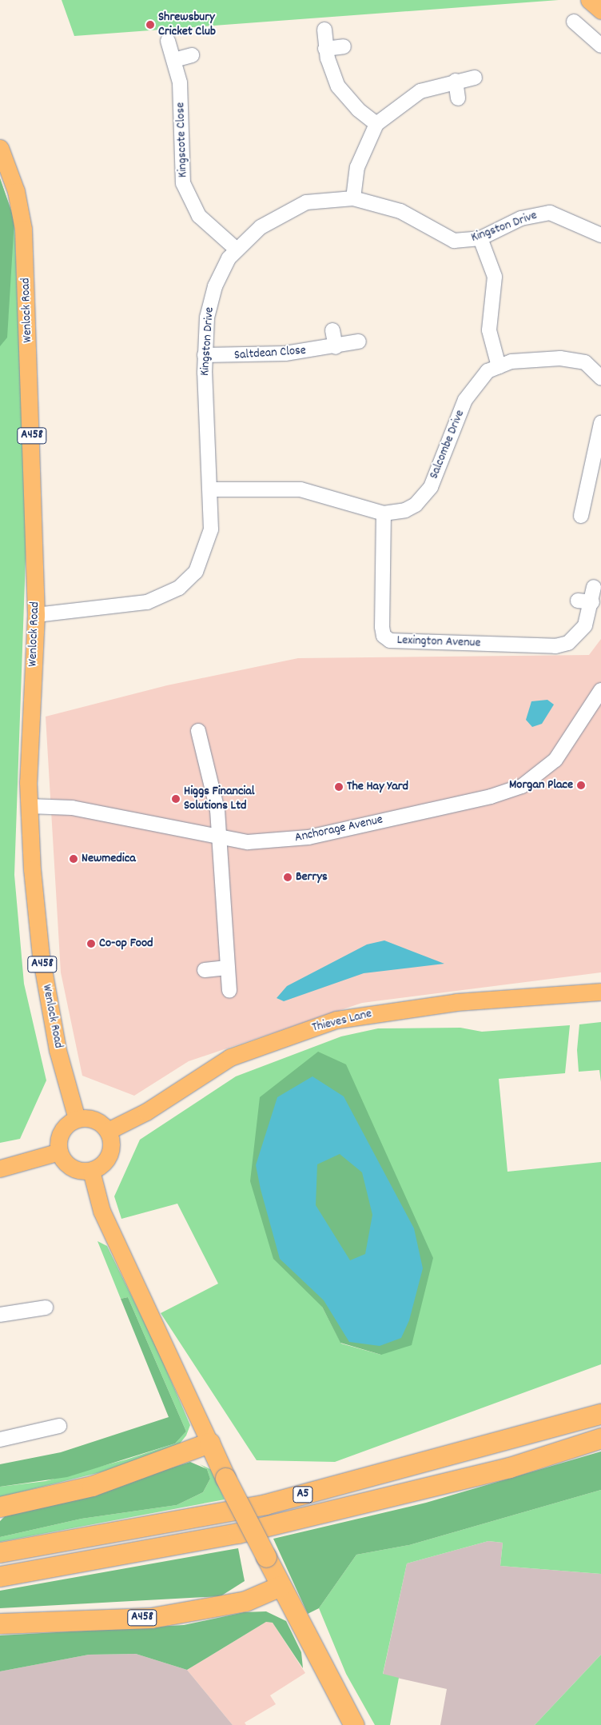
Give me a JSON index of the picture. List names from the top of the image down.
{
  "streets": {
    "highway": ["A458", "A5"],
    "main road": ["Wenlock Road", "Thieves Lane"],
    "street": [
      "Kingscote Close",
      "Kingston Drive",
      "Saltdean Close",
      "Salcombe Drive",
      "Lexington Avenue",
      "Anchorage Avenue"
    ]
  },
  "crossings": [
    ["Kingscote Close", "Kingston Drive"],
    ["Kingston Drive", "Wenlock Road"],
    ["Kingston Drive", "Saltdean Close"],
    ["Wenlock Road", "Anchorage Avenue"],
    ["Wenlock Road", "Thieves Lane"],
    ["Salcombe Drive", "Lexington Avenue"]
  ],
  "places": [
    "Shrewsbury Cricket Club",
    "Morgan Place",
    "The Hay Yard",
    "Higgs Financial Solutions Ltd",
    "Newmedica",
    "Berrys",
    "Co-op Food"
  ]
}
